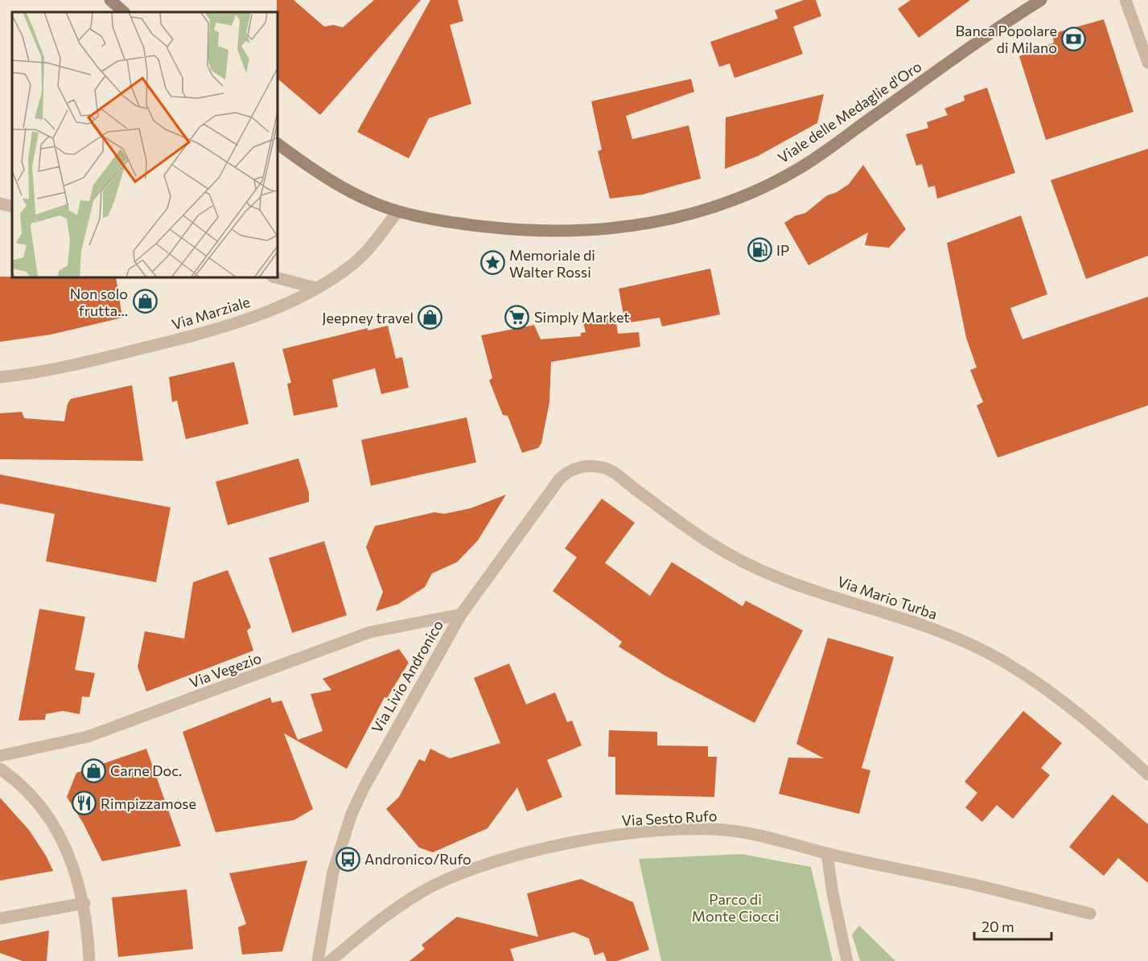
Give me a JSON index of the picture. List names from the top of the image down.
{
  "streets": {
    "main road": ["Viale delle Medaglie d'Oro"],
    "street": [
      "Via Marziale",
      "Via Mario Turba",
      "Via Vegezio",
      "Via Livio Andronico",
      "Via Sesto Rufo"
    ]
  },
  "crossings": [
    ["Viale delle Medaglie d'Oro", "Via Marziale"],
    ["Via Mario Turba", "Via Livio Andronico"],
    ["Via Vegezio", "Via Livio Andronico"]
  ],
  "parks": ["Parco di Monte Ciocci"],
  "places": {
    "bank": ["Banca Popolare di Milano"],
    "fuel station": ["IP"],
    "place": ["Memoriale di Walter Rossi"],
    "shop": ["Non solo frutta...", "Jeepney travel", "Carne Doc."],
    "supermarket": ["Simply Market"],
    "restaurant": ["Rimpizzamose"],
    "bus stop": ["Andronico/Rufo"]
  },
  "scale_bar": "20 m"
}
